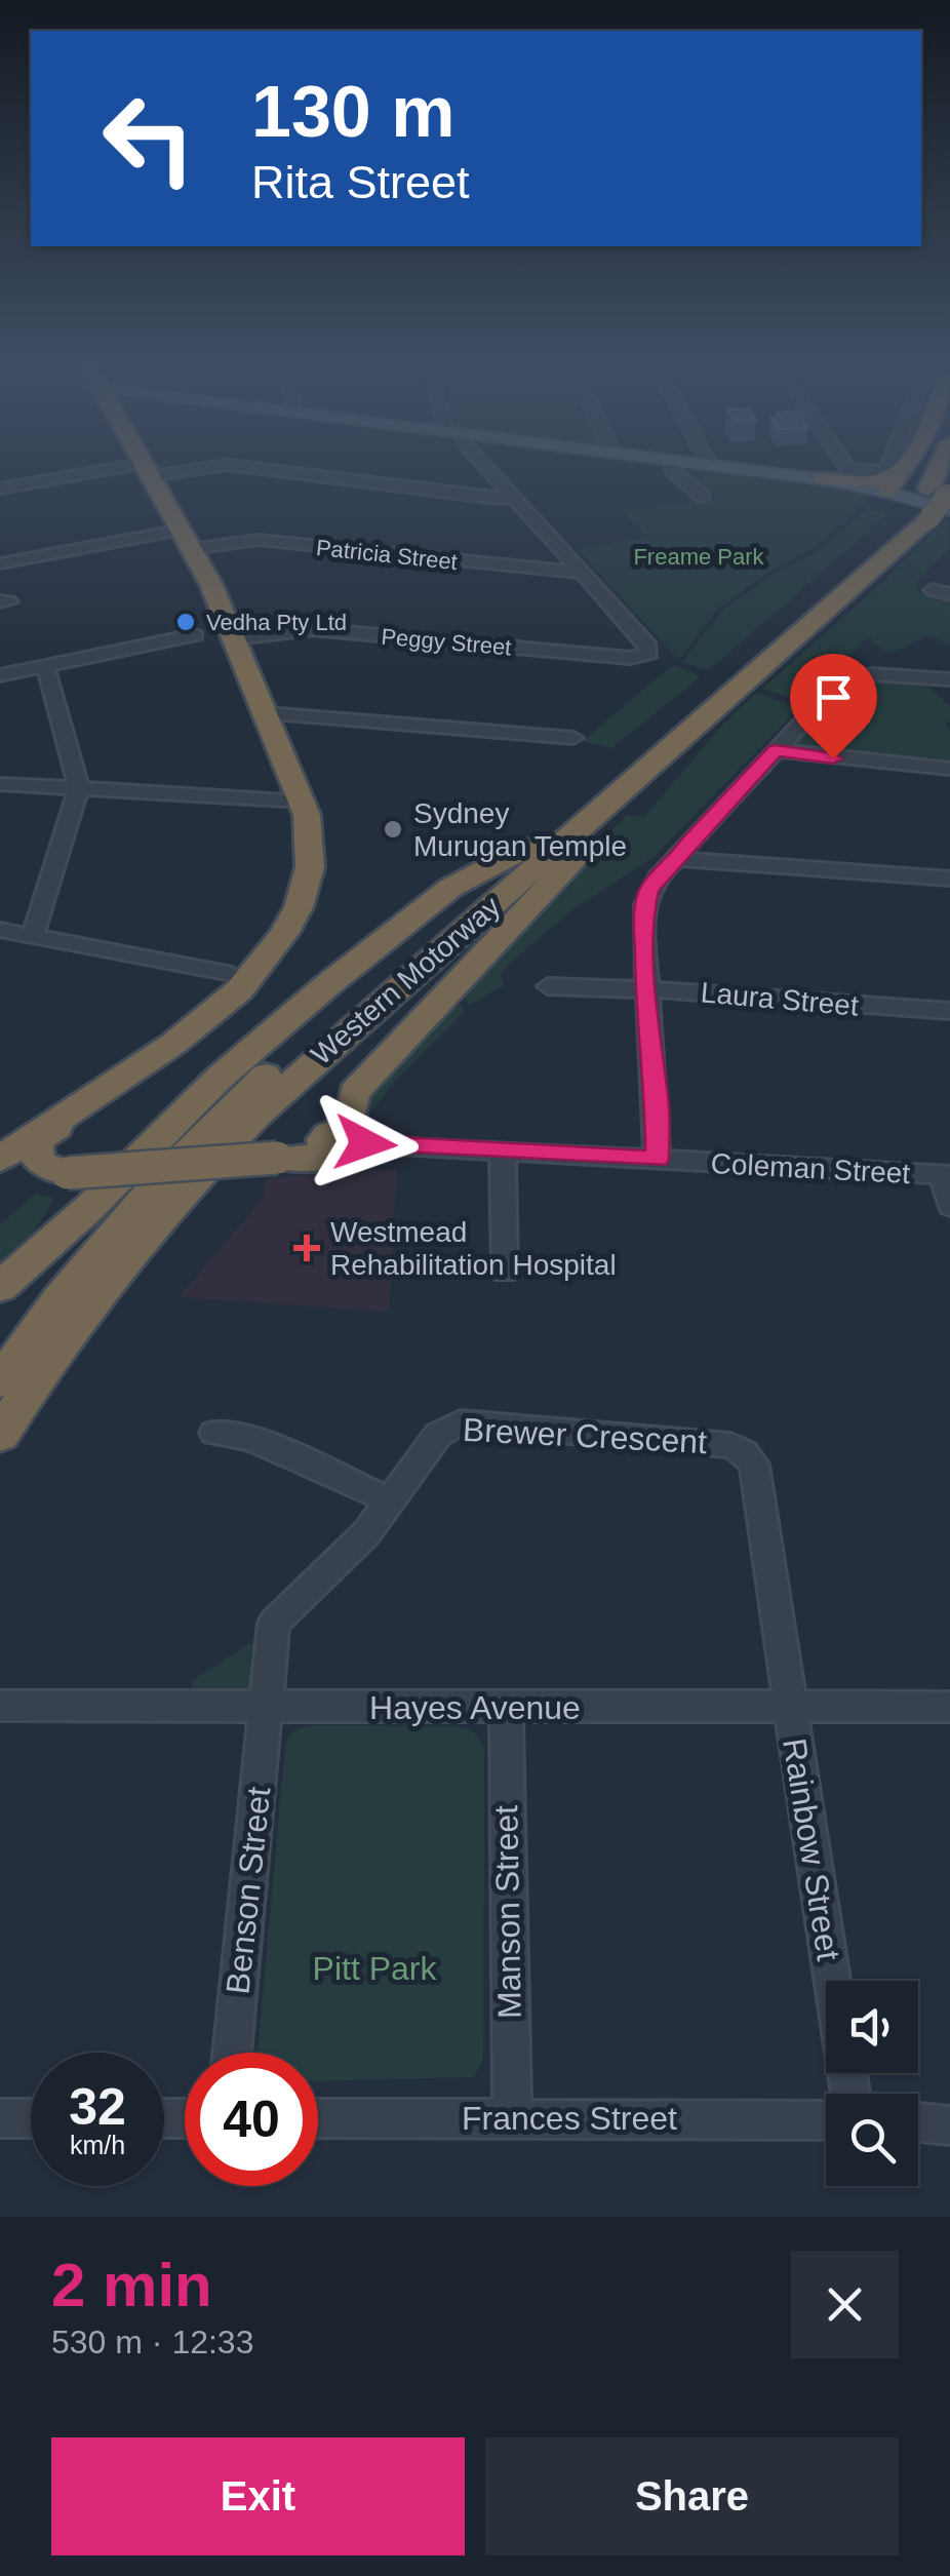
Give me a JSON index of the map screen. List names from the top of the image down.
{
  "streets": {
    "highway": ["Western Motorway", "Coleman Street"],
    "street": [
      "Patricia Street",
      "Peggy Street",
      "Laura Street",
      "Brewer Crescent",
      "Hayes Avenue",
      "Rainbow Street",
      "Benson Street",
      "Manson Street",
      "Frances Street"
    ]
  },
  "crossings": [
    ["Patricia Street", "Peggy Street"],
    ["Brewer Crescent", "Hayes Avenue"],
    ["Brewer Crescent", "Rainbow Street"],
    ["Brewer Crescent", "Benson Street"],
    ["Hayes Avenue", "Rainbow Street"],
    ["Hayes Avenue", "Benson Street"],
    ["Hayes Avenue", "Manson Street"],
    ["Manson Street", "Frances Street"]
  ],
  "parks": ["Freame Park", "Pitt Park"],
  "places": {
    "other": ["Vedha Pty Ltd", "Sydney Murugan Temple"],
    "health": ["Westmead Rehabilitation Hospital"]
  },
  "page": {
    "turn": ["130 m", "Rita Street"],
    "speed": "32 km/h",
    "limit": "40",
    "heading": ["2 min", "530 m · 12:33"],
    "buttons": ["Exit", "Share"]
  }
}
